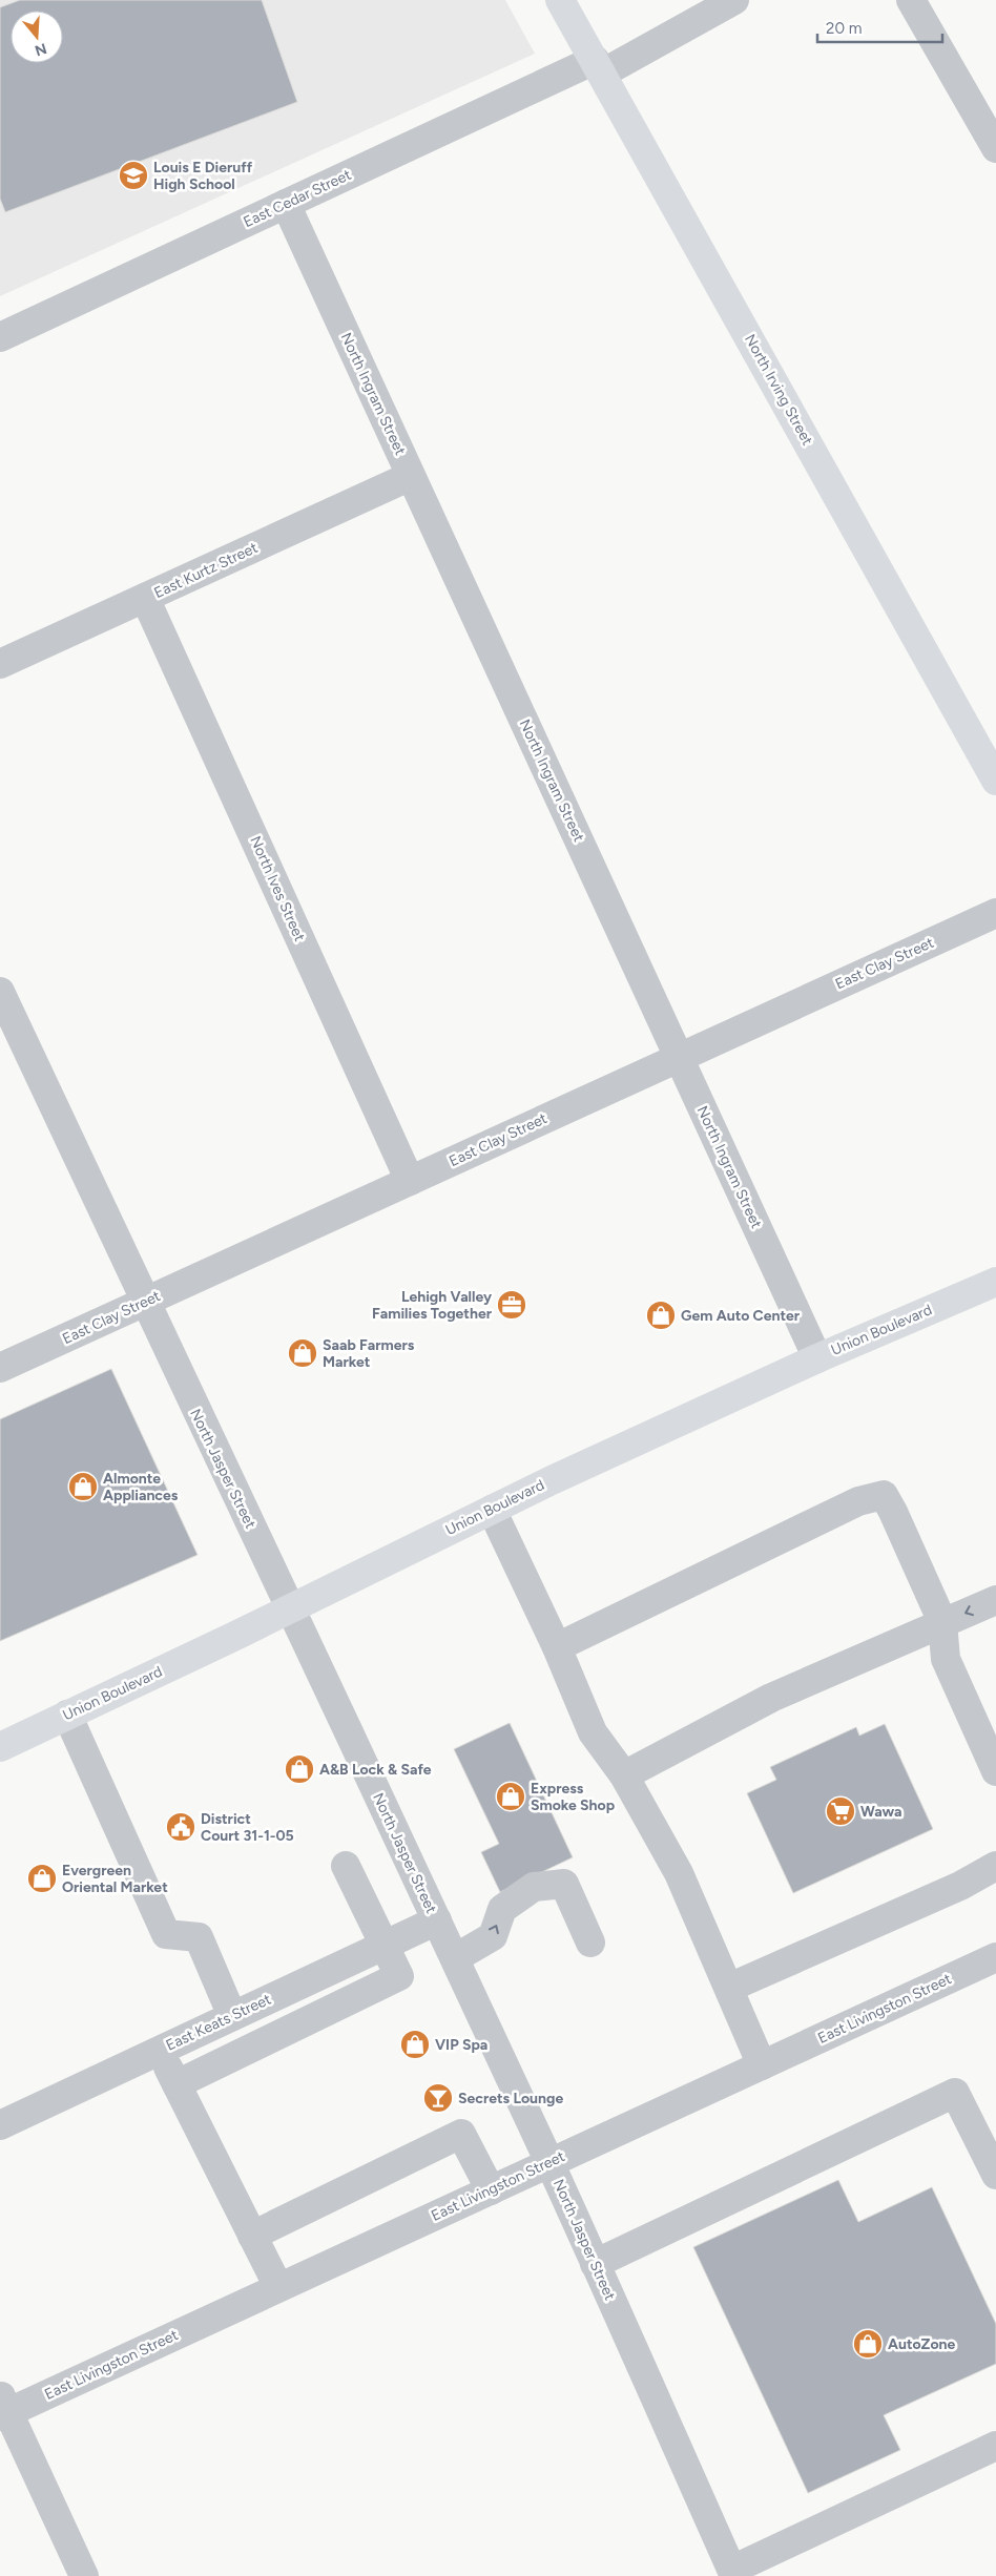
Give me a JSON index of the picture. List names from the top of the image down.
{
  "streets": {
    "main road": ["North Irving Street", "Union Boulevard"],
    "street": [
      "East Cedar Street",
      "North Ingram Street",
      "East Kurtz Street",
      "North Ives Street",
      "East Clay Street",
      "North Jasper Street",
      "East Livingston Street",
      "East Keats Street"
    ]
  },
  "crossings": [
    ["East Cedar Street", "North Irving Street"],
    ["East Cedar Street", "North Ingram Street"],
    ["North Ingram Street", "East Kurtz Street"],
    ["North Ingram Street", "East Clay Street"],
    ["North Ingram Street", "Union Boulevard"],
    ["East Kurtz Street", "North Ives Street"],
    ["North Ives Street", "East Clay Street"],
    ["East Clay Street", "North Jasper Street"],
    ["Union Boulevard", "North Jasper Street"],
    ["North Jasper Street", "East Livingston Street"],
    ["North Jasper Street", "East Keats Street"]
  ],
  "places": {
    "school or university": ["Louis E Dieruff High School"],
    "office": ["Lehigh Valley Families Together"],
    "shop": [
      "Gem Auto Center",
      "Saab Farmers Market",
      "Almonte Appliances",
      "A&B Lock & Safe",
      "Express Smoke Shop",
      "Evergreen Oriental Market",
      "VIP Spa",
      "AutoZone"
    ],
    "supermarket": ["Wawa"],
    "public building": ["District Court 31-1-05"],
    "bar": ["Secrets Lounge"]
  },
  "scale_bar": "20 m",
  "north": "bottom"
}
